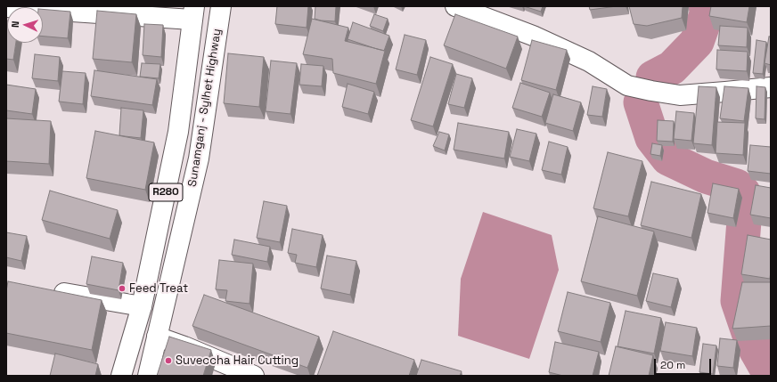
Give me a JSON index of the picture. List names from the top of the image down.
{
  "streets": {
    "main road": ["Sunamganj - Sylhet Highway", "R280"]
  },
  "places": ["Feed Treat", "Suveccha Hair Cutting"],
  "scale_bar": "20 m",
  "north": "left"
}
